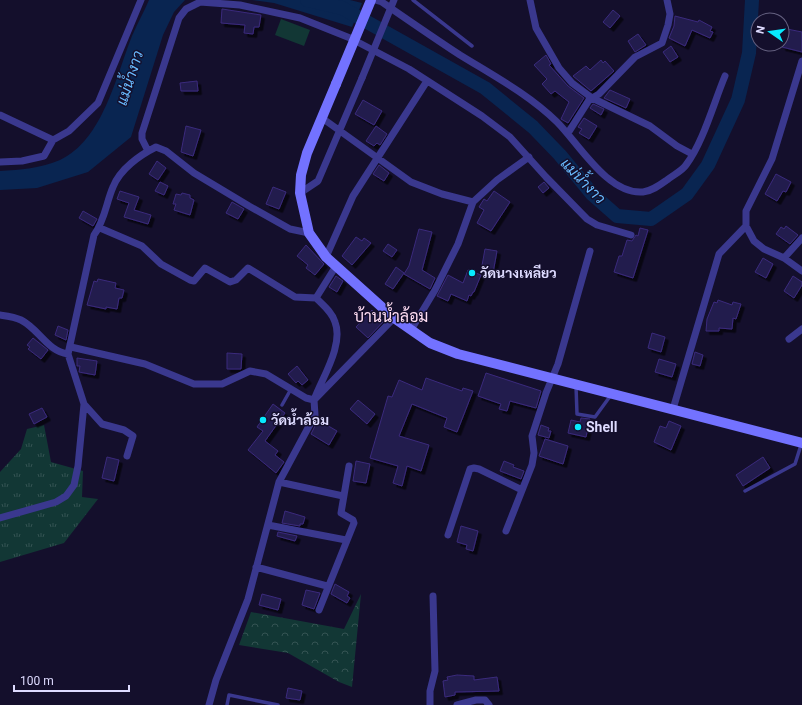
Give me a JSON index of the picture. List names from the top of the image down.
{
  "districts": ["บ้านน้ำล้อม"],
  "water": ["แม่น้ำงาว"],
  "places": ["วัดนางเหลียว", "วัดน้ำล้อม", "Shell"],
  "scale_bar": "100 m",
  "north": "left"
}
